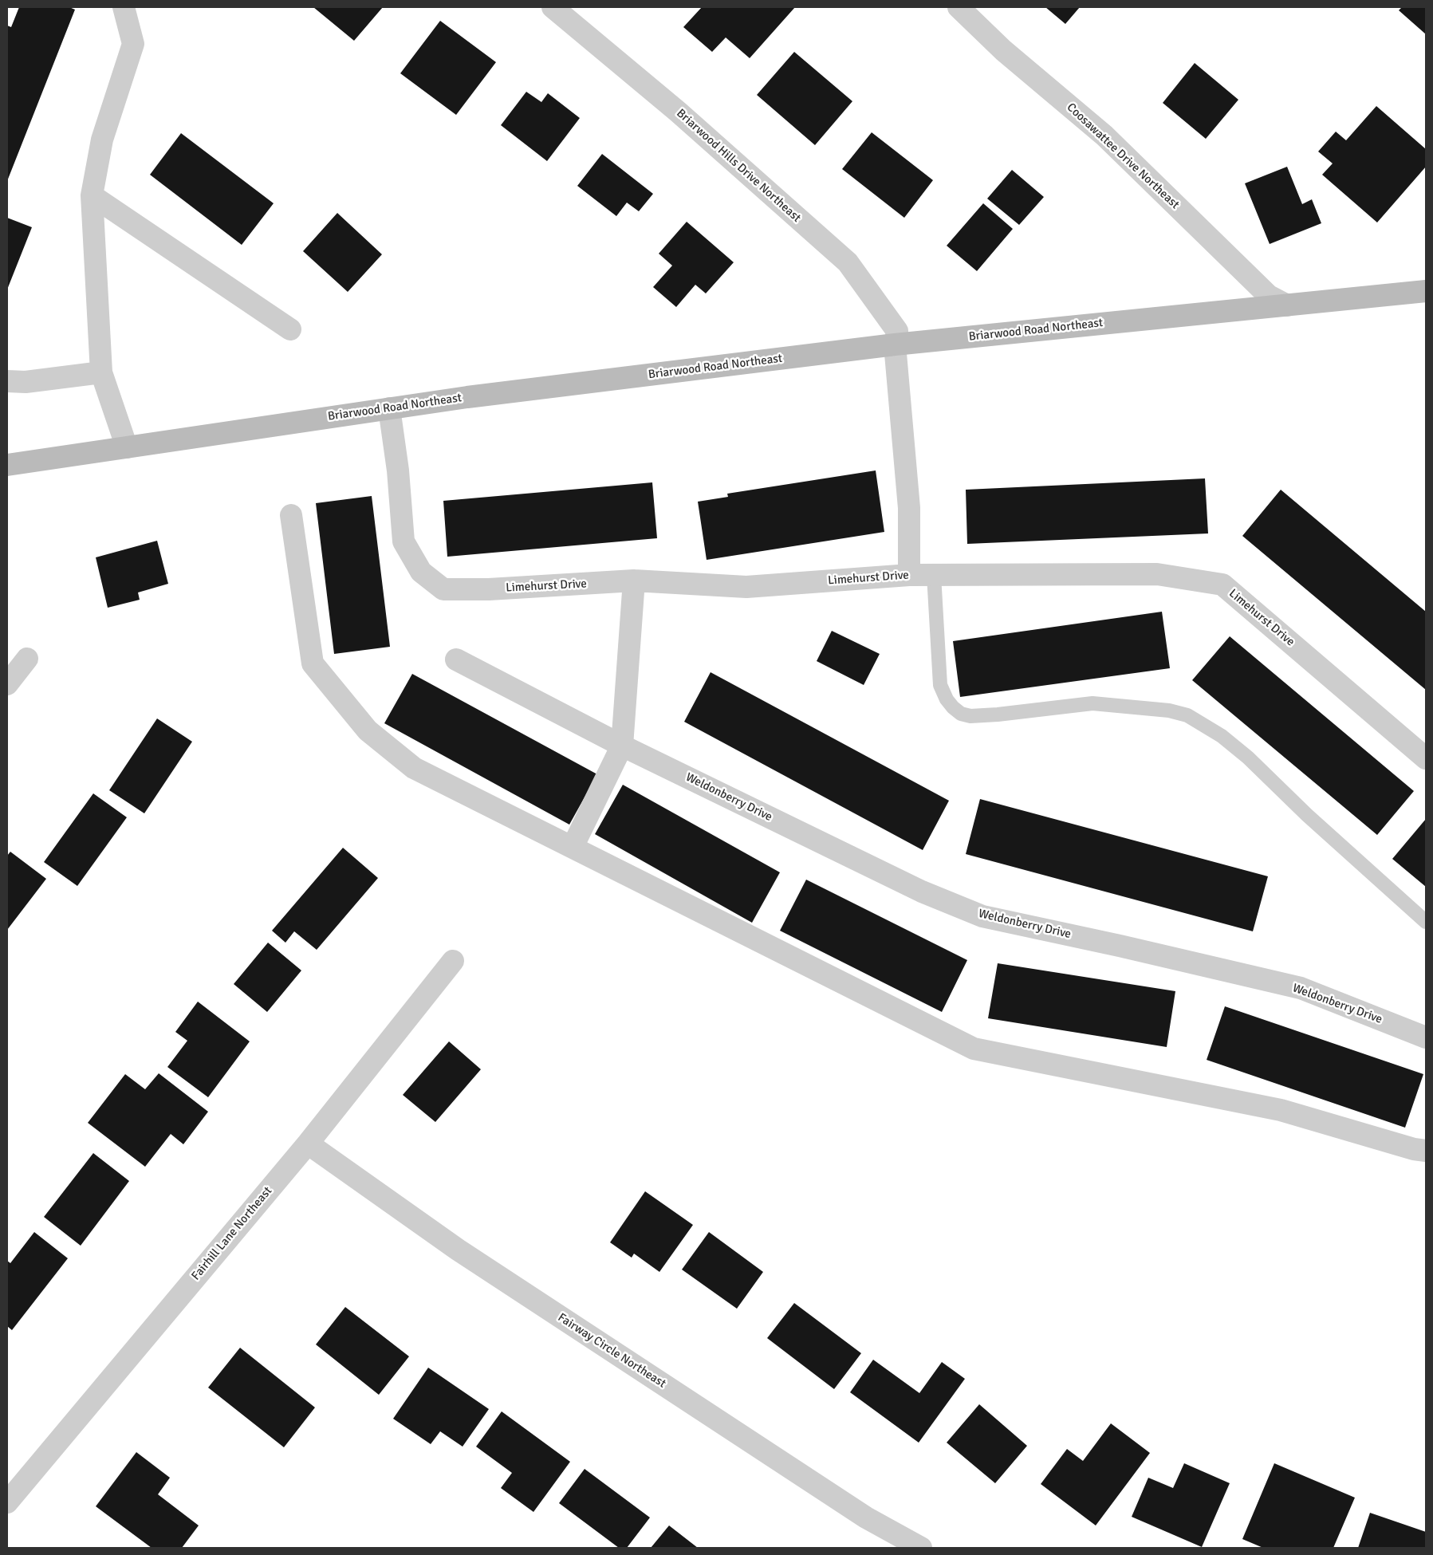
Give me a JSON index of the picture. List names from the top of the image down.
{
  "streets": {
    "street": [
      "Coosawattee Drive Northeast",
      "Briarwood Hills Drive Northeast",
      "Briarwood Road Northeast",
      "Limehurst Drive",
      "Weldonberry Drive",
      "Fairhill Lane Northeast",
      "Fairway Circle Northeast"
    ]
  },
  "crossings": [
    ["Coosawattee Drive Northeast", "Briarwood Road Northeast"],
    ["Briarwood Hills Drive Northeast", "Briarwood Road Northeast"],
    ["Briarwood Hills Drive Northeast", "Limehurst Drive"],
    ["Briarwood Road Northeast", "Limehurst Drive"],
    ["Fairhill Lane Northeast", "Fairway Circle Northeast"]
  ]
}
